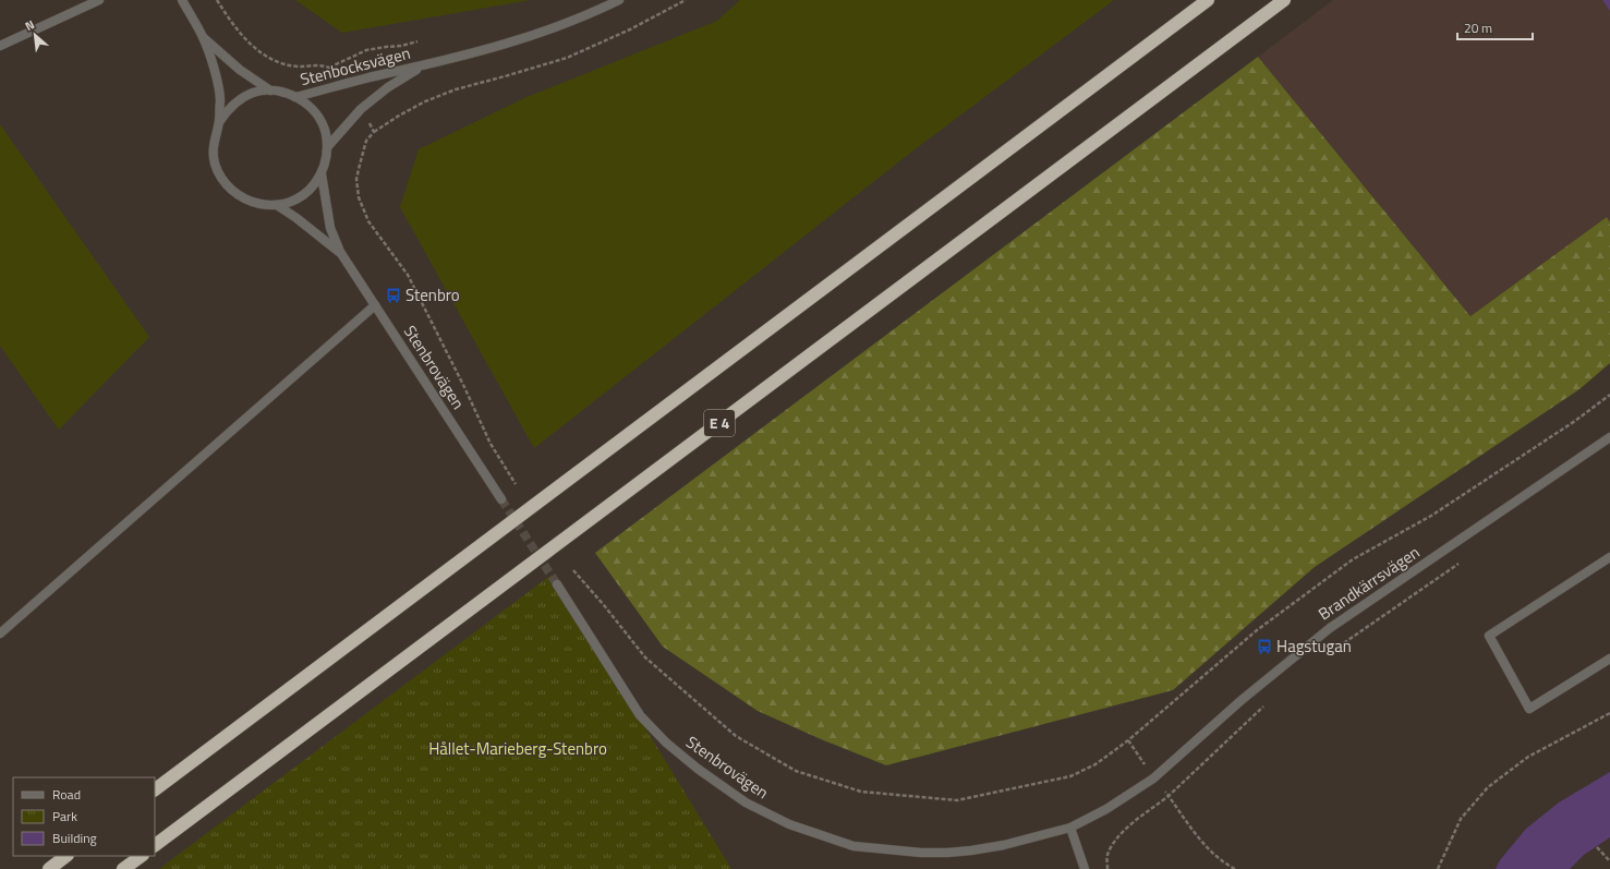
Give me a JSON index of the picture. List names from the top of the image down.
{
  "streets": {
    "highway": ["E 4"],
    "street": ["Stenbocksvägen", "Stenbrovägen", "Brandkärrsvägen"]
  },
  "crossings": [
    ["Stenbocksvägen", "Stenbrovägen"],
    ["Stenbrovägen", "Brandkärrsvägen"]
  ],
  "parks": ["Hållet-Marieberg-Stenbro"],
  "places": {
    "bus stop": ["Stenbro", "Hagstugan"]
  },
  "legend": ["Road", "Park", "Building"],
  "scale_bar": "20 m",
  "north": "top left"
}
